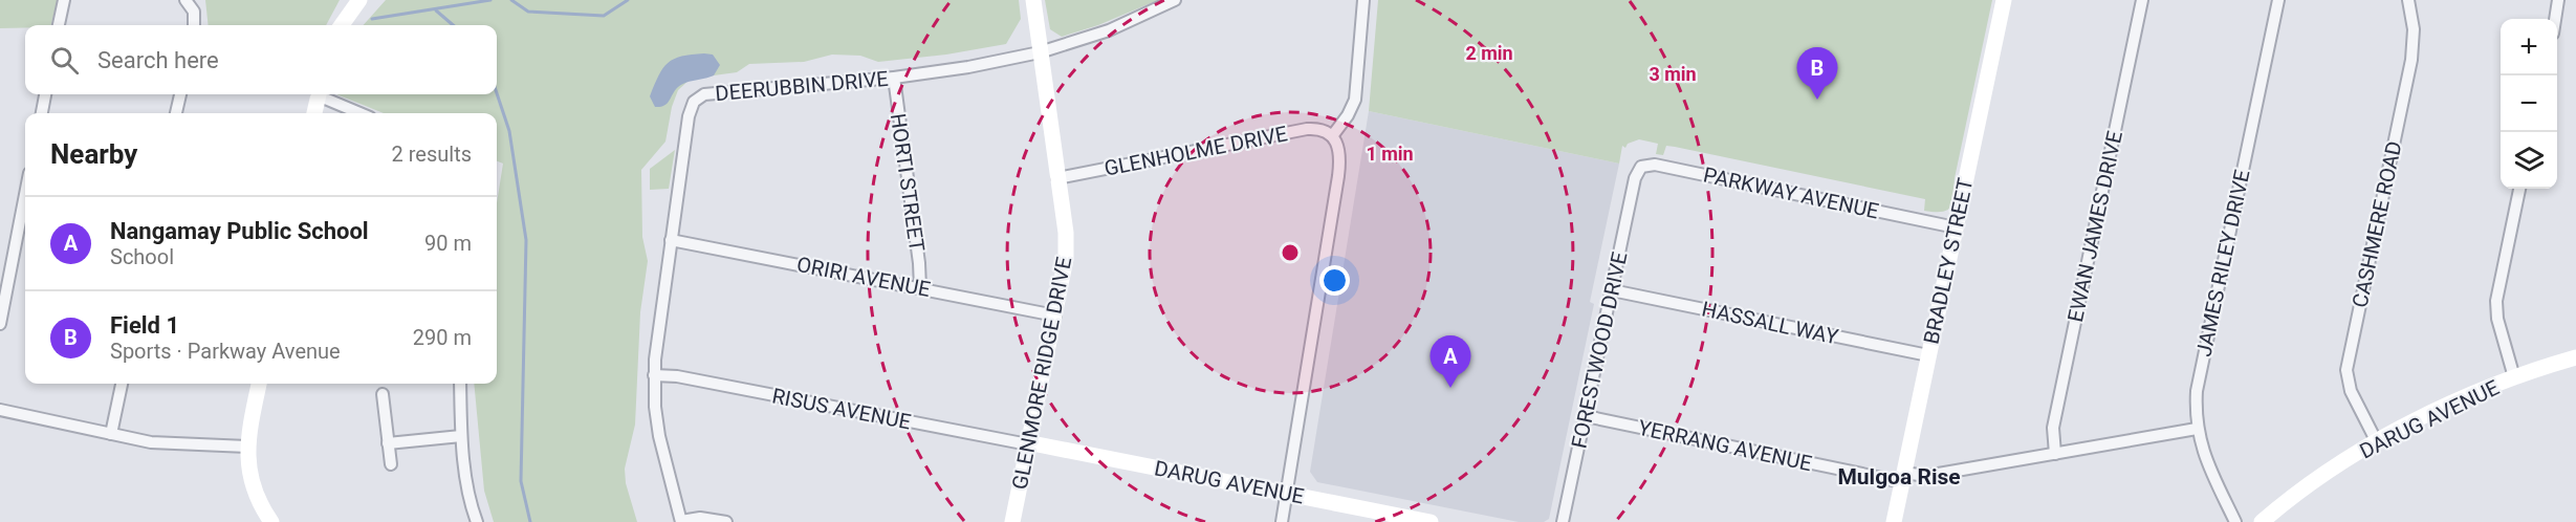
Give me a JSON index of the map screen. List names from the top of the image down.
{
  "streets": {
    "street": [
      "DEERUBBIN DRIVE",
      "GLENHOLME DRIVE",
      "HORTI STREET",
      "PARKWAY AVENUE",
      "CASHMERE ROAD",
      "EWAN JAMES DRIVE",
      "BRADLEY STREET",
      "JAMES RILEY DRIVE",
      "ORIRI AVENUE",
      "HASSALL WAY",
      "FORESTWOOD DRIVE",
      "GLENMORE RIDGE DRIVE",
      "RISUS AVENUE",
      "DARUG AVENUE",
      "YERRANG AVENUE"
    ]
  },
  "crossings": [
    ["DEERUBBIN DRIVE", "HORTI STREET"],
    ["DEERUBBIN DRIVE", "ORIRI AVENUE"],
    ["DEERUBBIN DRIVE", "GLENMORE RIDGE DRIVE"],
    ["DEERUBBIN DRIVE", "RISUS AVENUE"],
    ["GLENHOLME DRIVE", "GLENMORE RIDGE DRIVE"],
    ["HORTI STREET", "ORIRI AVENUE"],
    ["PARKWAY AVENUE", "BRADLEY STREET"],
    ["PARKWAY AVENUE", "FORESTWOOD DRIVE"],
    ["CASHMERE ROAD", "DARUG AVENUE"],
    ["EWAN JAMES DRIVE", "YERRANG AVENUE"],
    ["BRADLEY STREET", "HASSALL WAY"],
    ["BRADLEY STREET", "YERRANG AVENUE"],
    ["JAMES RILEY DRIVE", "YERRANG AVENUE"],
    ["ORIRI AVENUE", "GLENMORE RIDGE DRIVE"],
    ["HASSALL WAY", "FORESTWOOD DRIVE"],
    ["FORESTWOOD DRIVE", "YERRANG AVENUE"],
    ["GLENMORE RIDGE DRIVE", "RISUS AVENUE"],
    ["GLENMORE RIDGE DRIVE", "DARUG AVENUE"],
    ["RISUS AVENUE", "DARUG AVENUE"]
  ],
  "districts": ["Mulgoa Rise"],
  "page": {
    "map_buttons": ["+", "−"],
    "search": "Search here",
    "pins": ["B", "A"],
    "heading": ["Nearby", "2 results"],
    "list": [
      {
        "mark": "A",
        "name": "Nangamay Public School",
        "note": "School",
        "value": "90 m"
      },
      {
        "mark": "B",
        "name": "Field 1",
        "note": "Sports · Parkway Avenue",
        "value": "290 m"
      }
    ]
  },
  "rings": ["2 min", "3 min", "1 min"]
}
